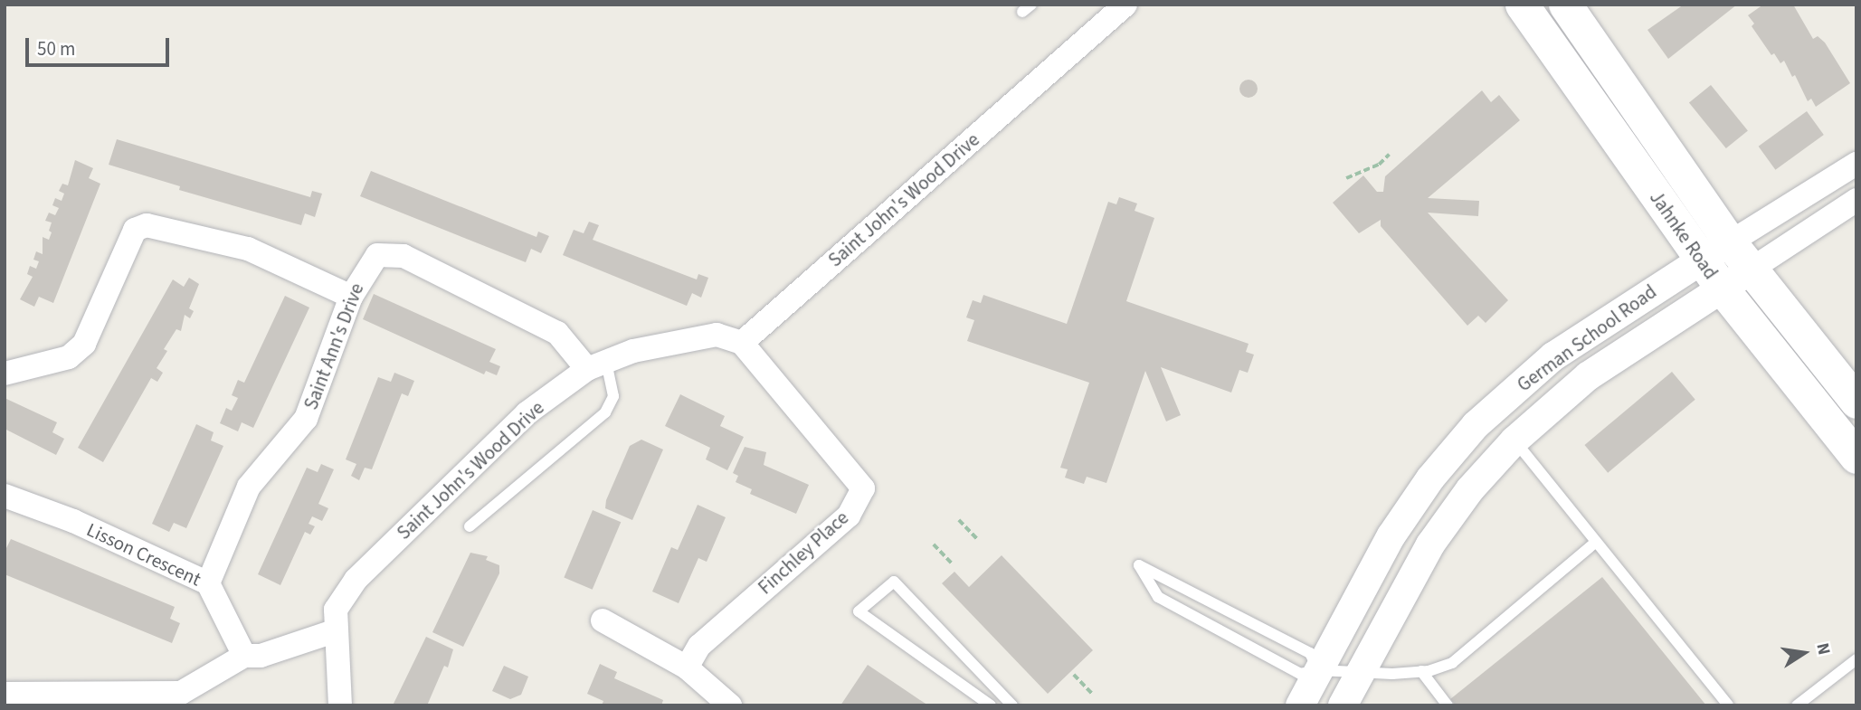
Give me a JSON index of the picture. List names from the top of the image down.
{
  "streets": {
    "main road": ["Jahnke Road"],
    "street": [
      "Saint John's Wood Drive",
      "German School Road",
      "Saint Ann's Drive",
      "Finchley Place",
      "Lisson Crescent"
    ]
  },
  "crossings": [
    ["Saint John's Wood Drive", "Saint Ann's Drive"],
    ["Saint John's Wood Drive", "Finchley Place"],
    ["Jahnke Road", "German School Road"],
    ["Saint Ann's Drive", "Lisson Crescent"]
  ],
  "scale_bar": "50 m",
  "north": "right"
}
